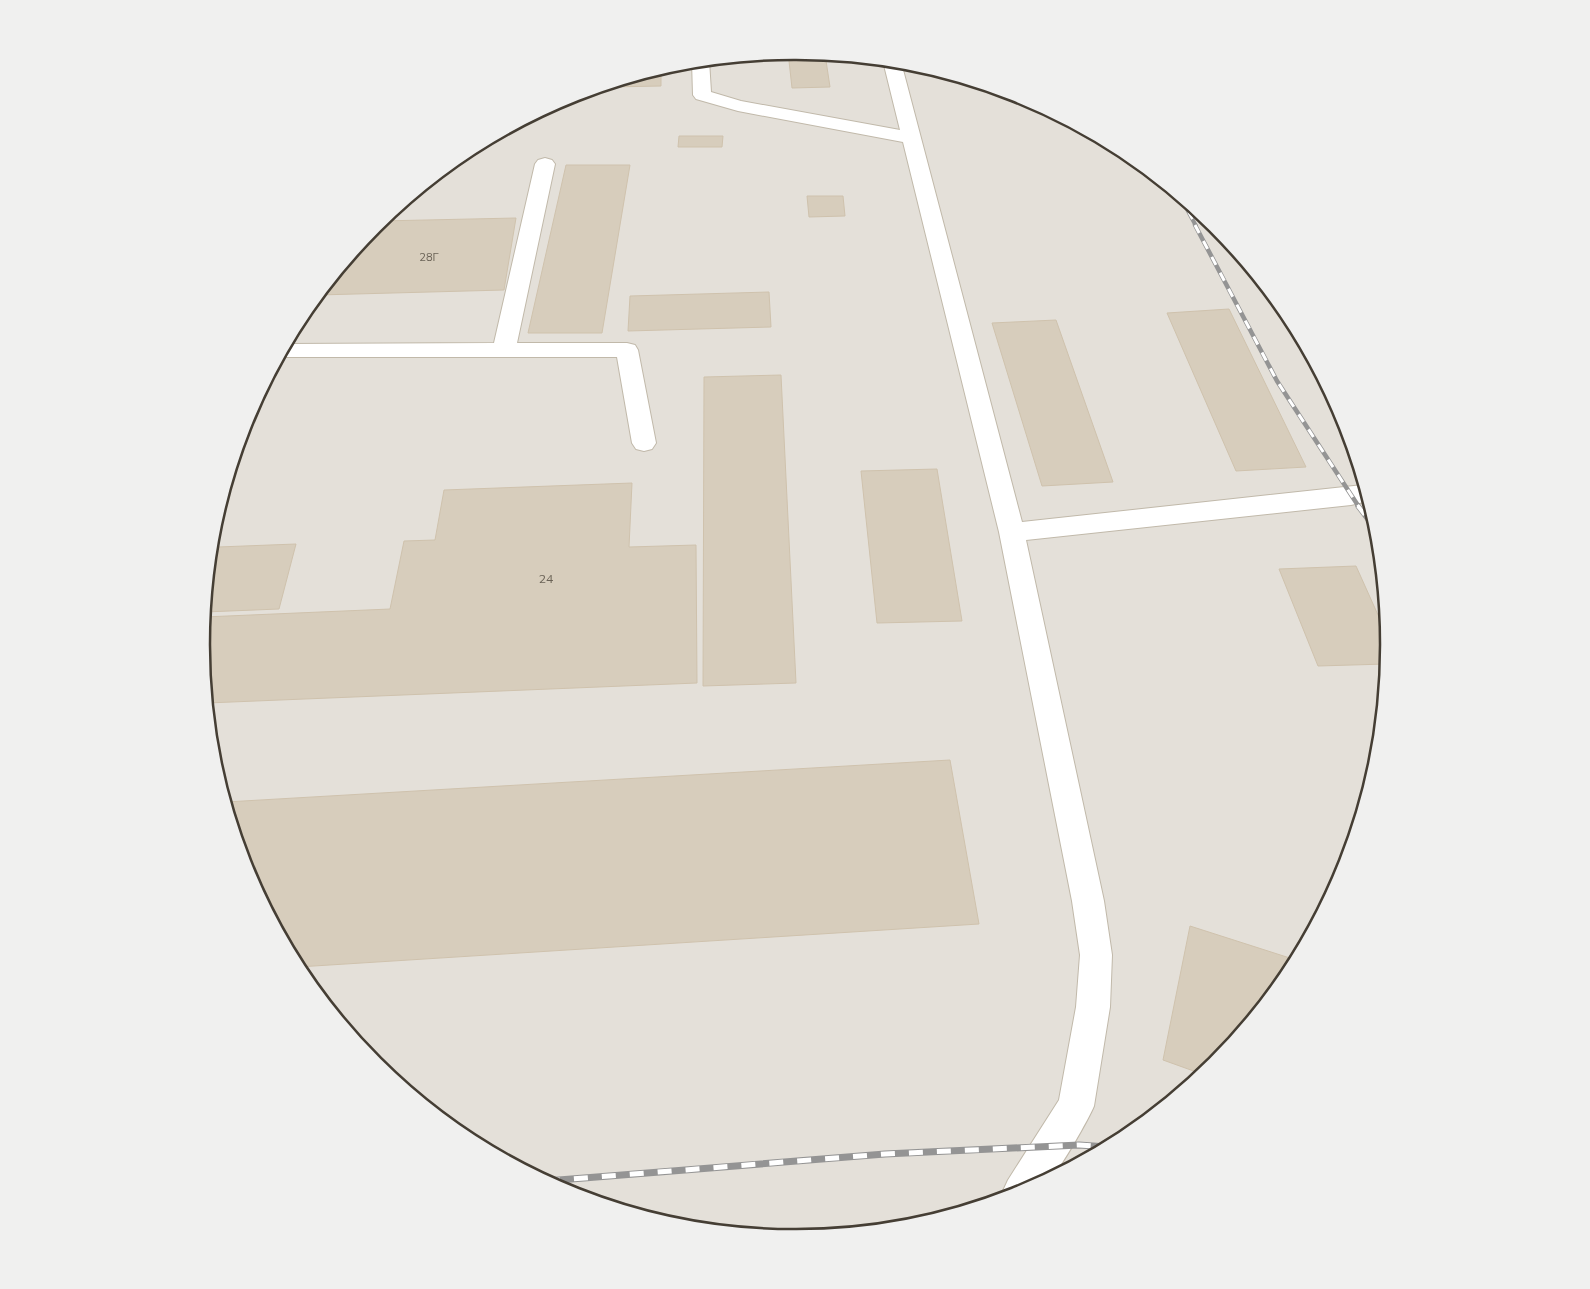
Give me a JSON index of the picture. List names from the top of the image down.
{
  "house_numbers": ["28Г", "24"]
}
